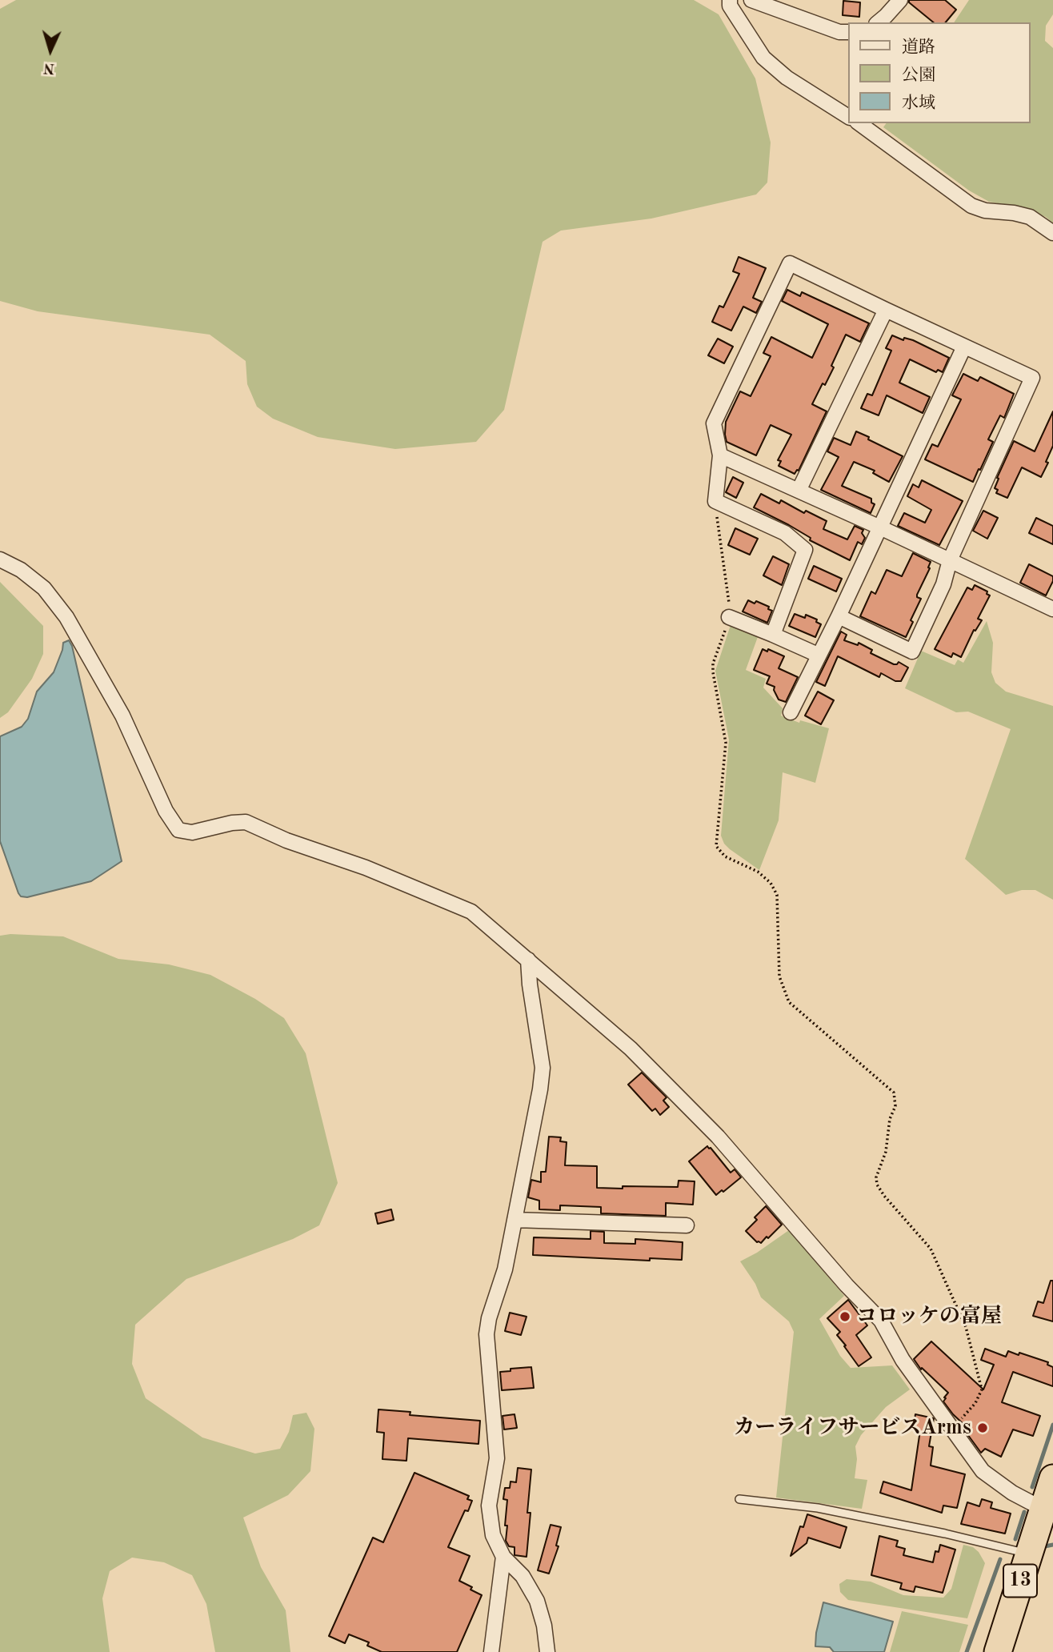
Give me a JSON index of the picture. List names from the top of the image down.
{
  "streets": {
    "highway": ["13"]
  },
  "places": ["コロッケの富屋", "カーライフサービスArms"],
  "legend": ["道路", "公園", "水域"],
  "north": "bottom"
}
